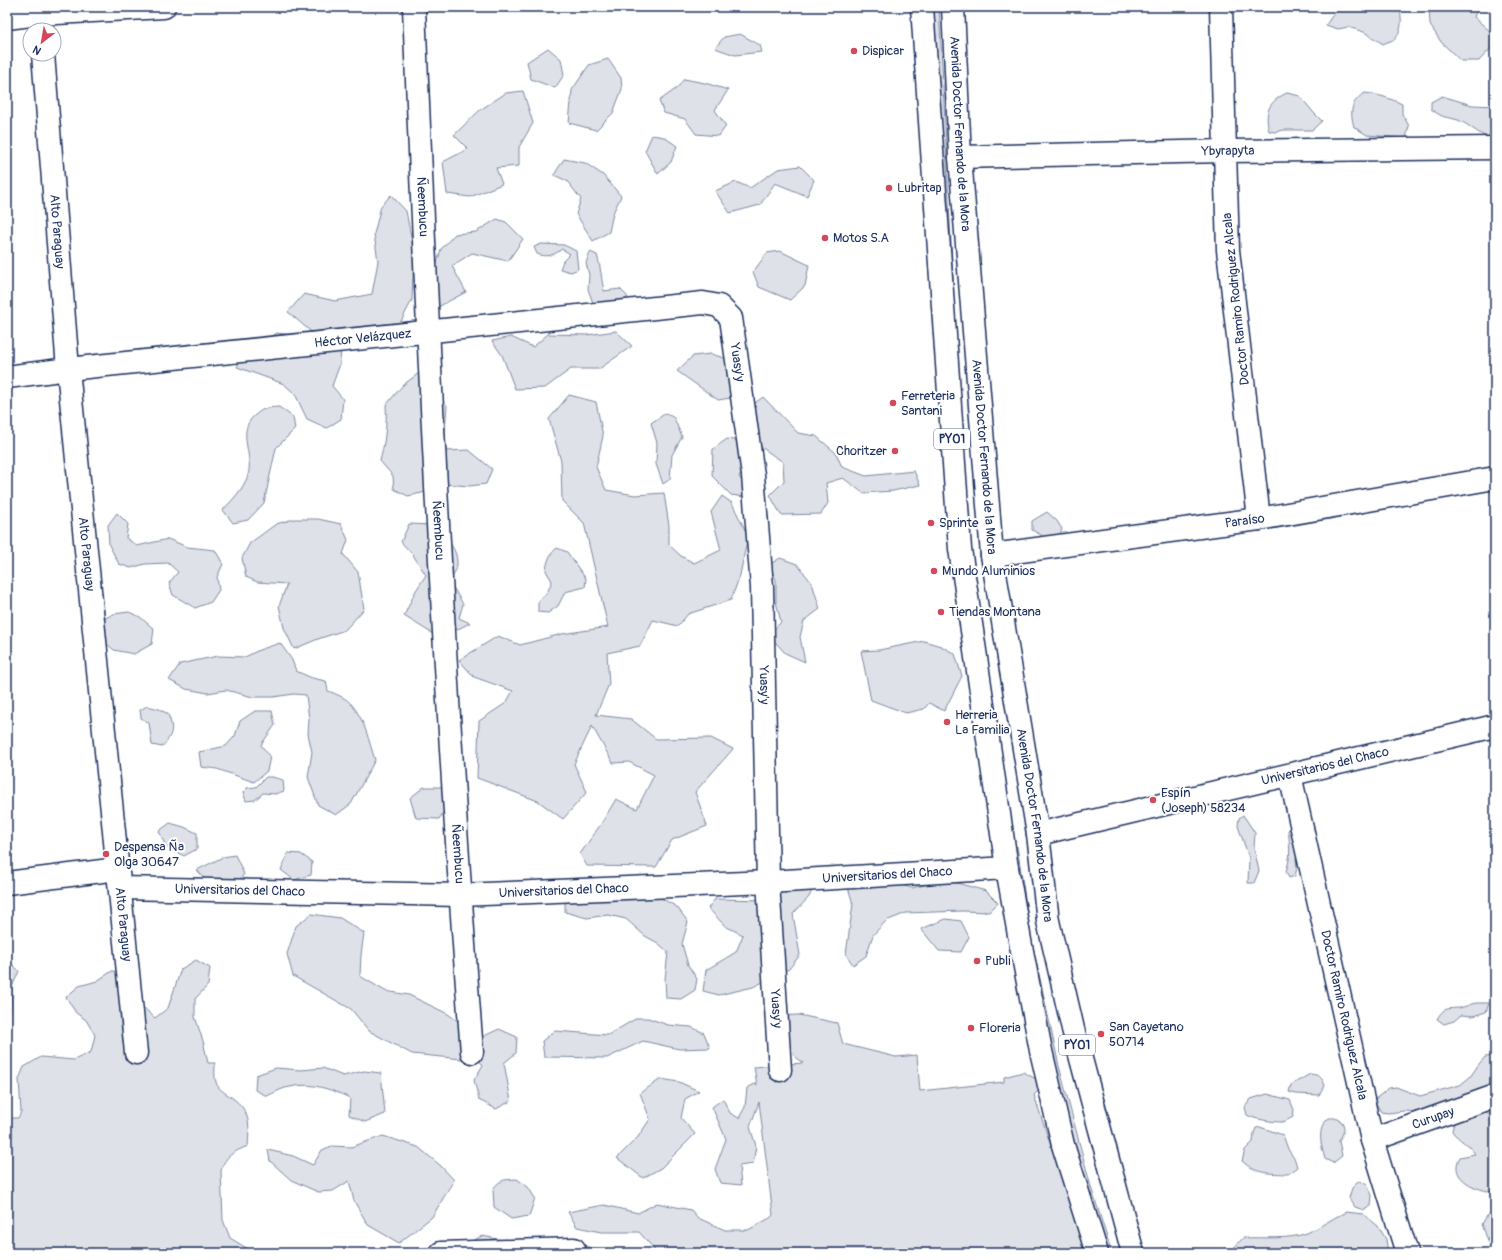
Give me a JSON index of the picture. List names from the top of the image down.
{
  "streets": {
    "main road": [
      "Avenida Doctor Fernando de la Mora",
      "Ybyrapyta",
      "Ñeembucu",
      "Alto Paraguay",
      "Doctor Ramiro Rodriguez Alcala",
      "Héctor Velázquez",
      "Yuasy'y",
      "PY01",
      "Paraíso",
      "Universitarios del Chaco",
      "Curupay"
    ]
  },
  "crossings": [
    ["Avenida Doctor Fernando de la Mora", "Ybyrapyta"],
    ["Avenida Doctor Fernando de la Mora", "Paraíso"],
    ["Avenida Doctor Fernando de la Mora", "Universitarios del Chaco"],
    ["Ybyrapyta", "Doctor Ramiro Rodriguez Alcala"],
    ["Ñeembucu", "Héctor Velázquez"],
    ["Ñeembucu", "Universitarios del Chaco"],
    ["Alto Paraguay", "Héctor Velázquez"],
    ["Alto Paraguay", "Universitarios del Chaco"],
    ["Doctor Ramiro Rodriguez Alcala", "Paraíso"],
    ["Doctor Ramiro Rodriguez Alcala", "Universitarios del Chaco"],
    ["Doctor Ramiro Rodriguez Alcala", "Curupay"],
    ["Héctor Velázquez", "Yuasy'y"],
    ["Yuasy'y", "Universitarios del Chaco"],
    ["PY01", "Universitarios del Chaco"]
  ],
  "places": [
    "Dispicar",
    "Lubritap",
    "Motos S.A",
    "Ferreteria Santani",
    "Choritzer",
    "Sprinte",
    "Mundo Aluminios",
    "Tiendas Montana",
    "Herreria La Familia",
    "Espín (Joseph) 58234",
    "Despensa Ña Olga 30647",
    "Publi",
    "Floreria",
    "San Cayetano 50714"
  ],
  "north": "bottom left"
}
